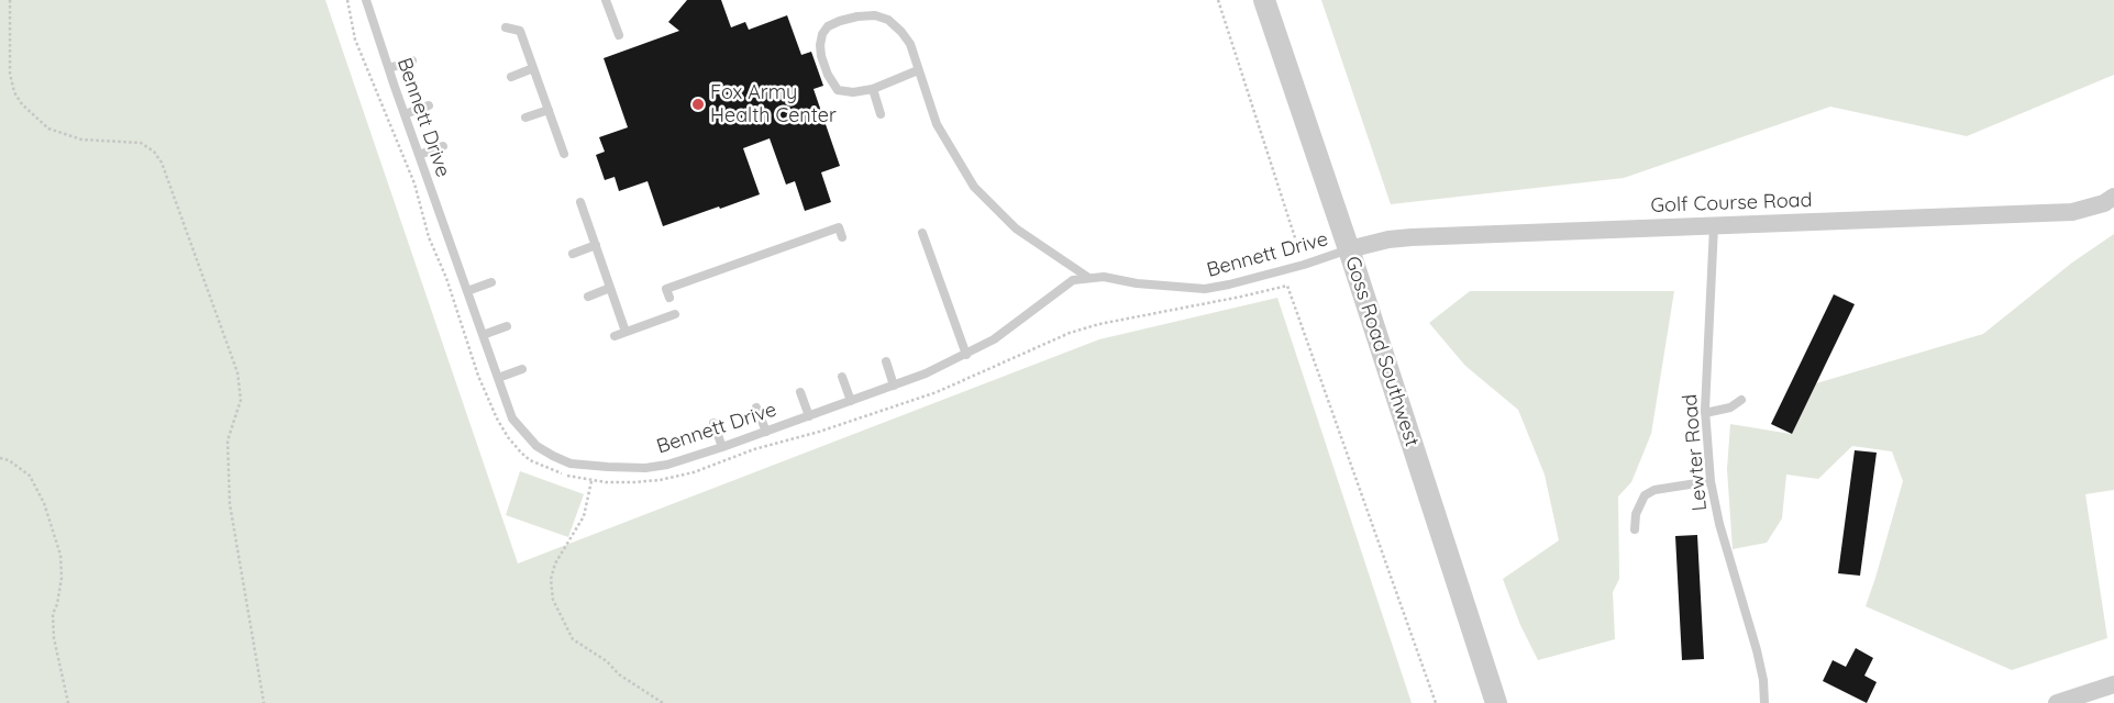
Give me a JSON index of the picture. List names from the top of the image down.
{
  "streets": {
    "street": ["Golf Course Road", "Goss Road Southwest"],
    "lane": ["Bennett Drive", "Lewter Road"]
  },
  "crossings": [
    ["Bennett Drive", "Golf Course Road"],
    ["Bennett Drive", "Goss Road Southwest"],
    ["Golf Course Road", "Goss Road Southwest"],
    ["Golf Course Road", "Lewter Road"]
  ],
  "places": ["Fox Army Health Center"]
}
